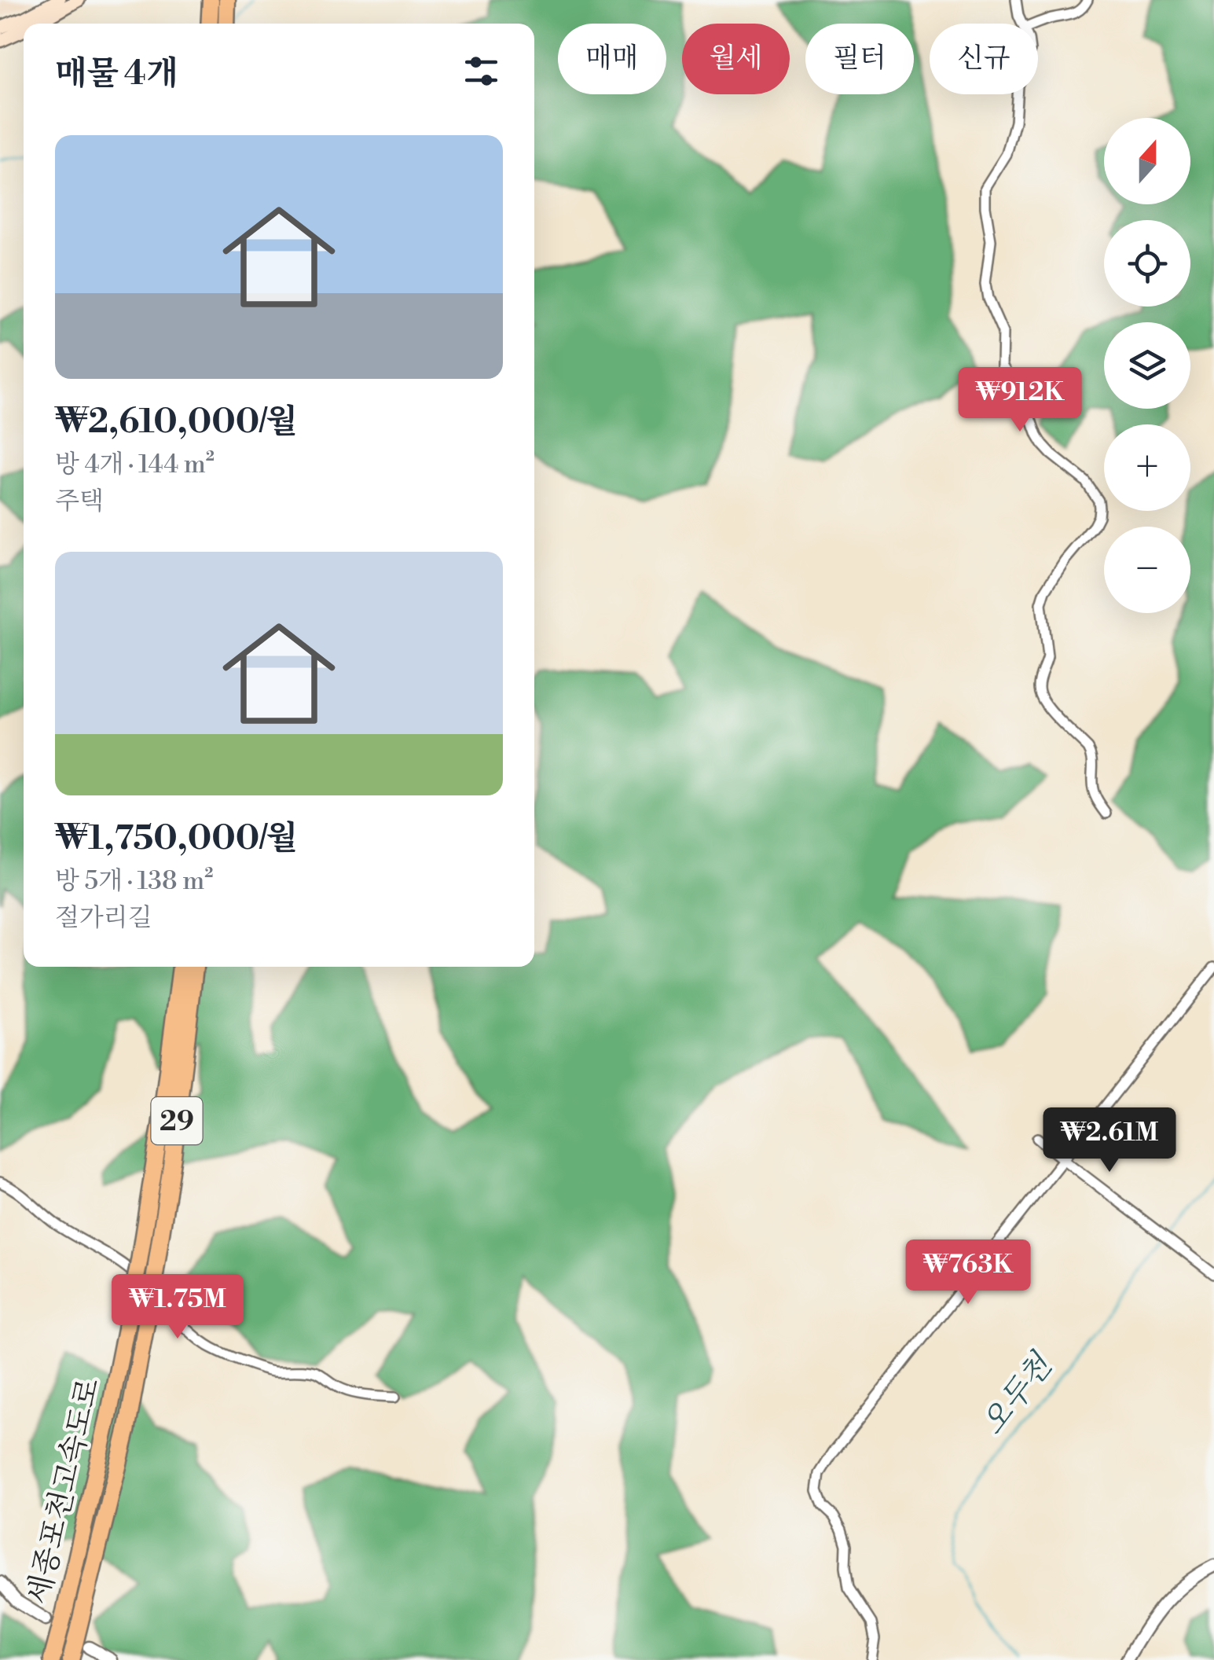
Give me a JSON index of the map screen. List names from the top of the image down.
{
  "streets": {
    "highway": ["29", "세종포천고속도로"]
  },
  "water": ["오두천"],
  "north": "top",
  "page": {
    "chip": [
      "매매",
      "월세",
      "필터",
      "신규"
    ],
    "heading": "매물 4개",
    "map_buttons": ["+", "−"],
    "list": [
      {
        "name": "₩2,610,000/월",
        "note": "방 4개 · 144 m² · 주택"
      },
      {
        "name": "₩1,750,000/월",
        "note": "방 5개 · 138 m² · 절가리길"
      }
    ],
    "price": [
      "₩912K",
      "₩2.61M",
      "₩763K",
      "₩1.75M"
    ]
  }
}
